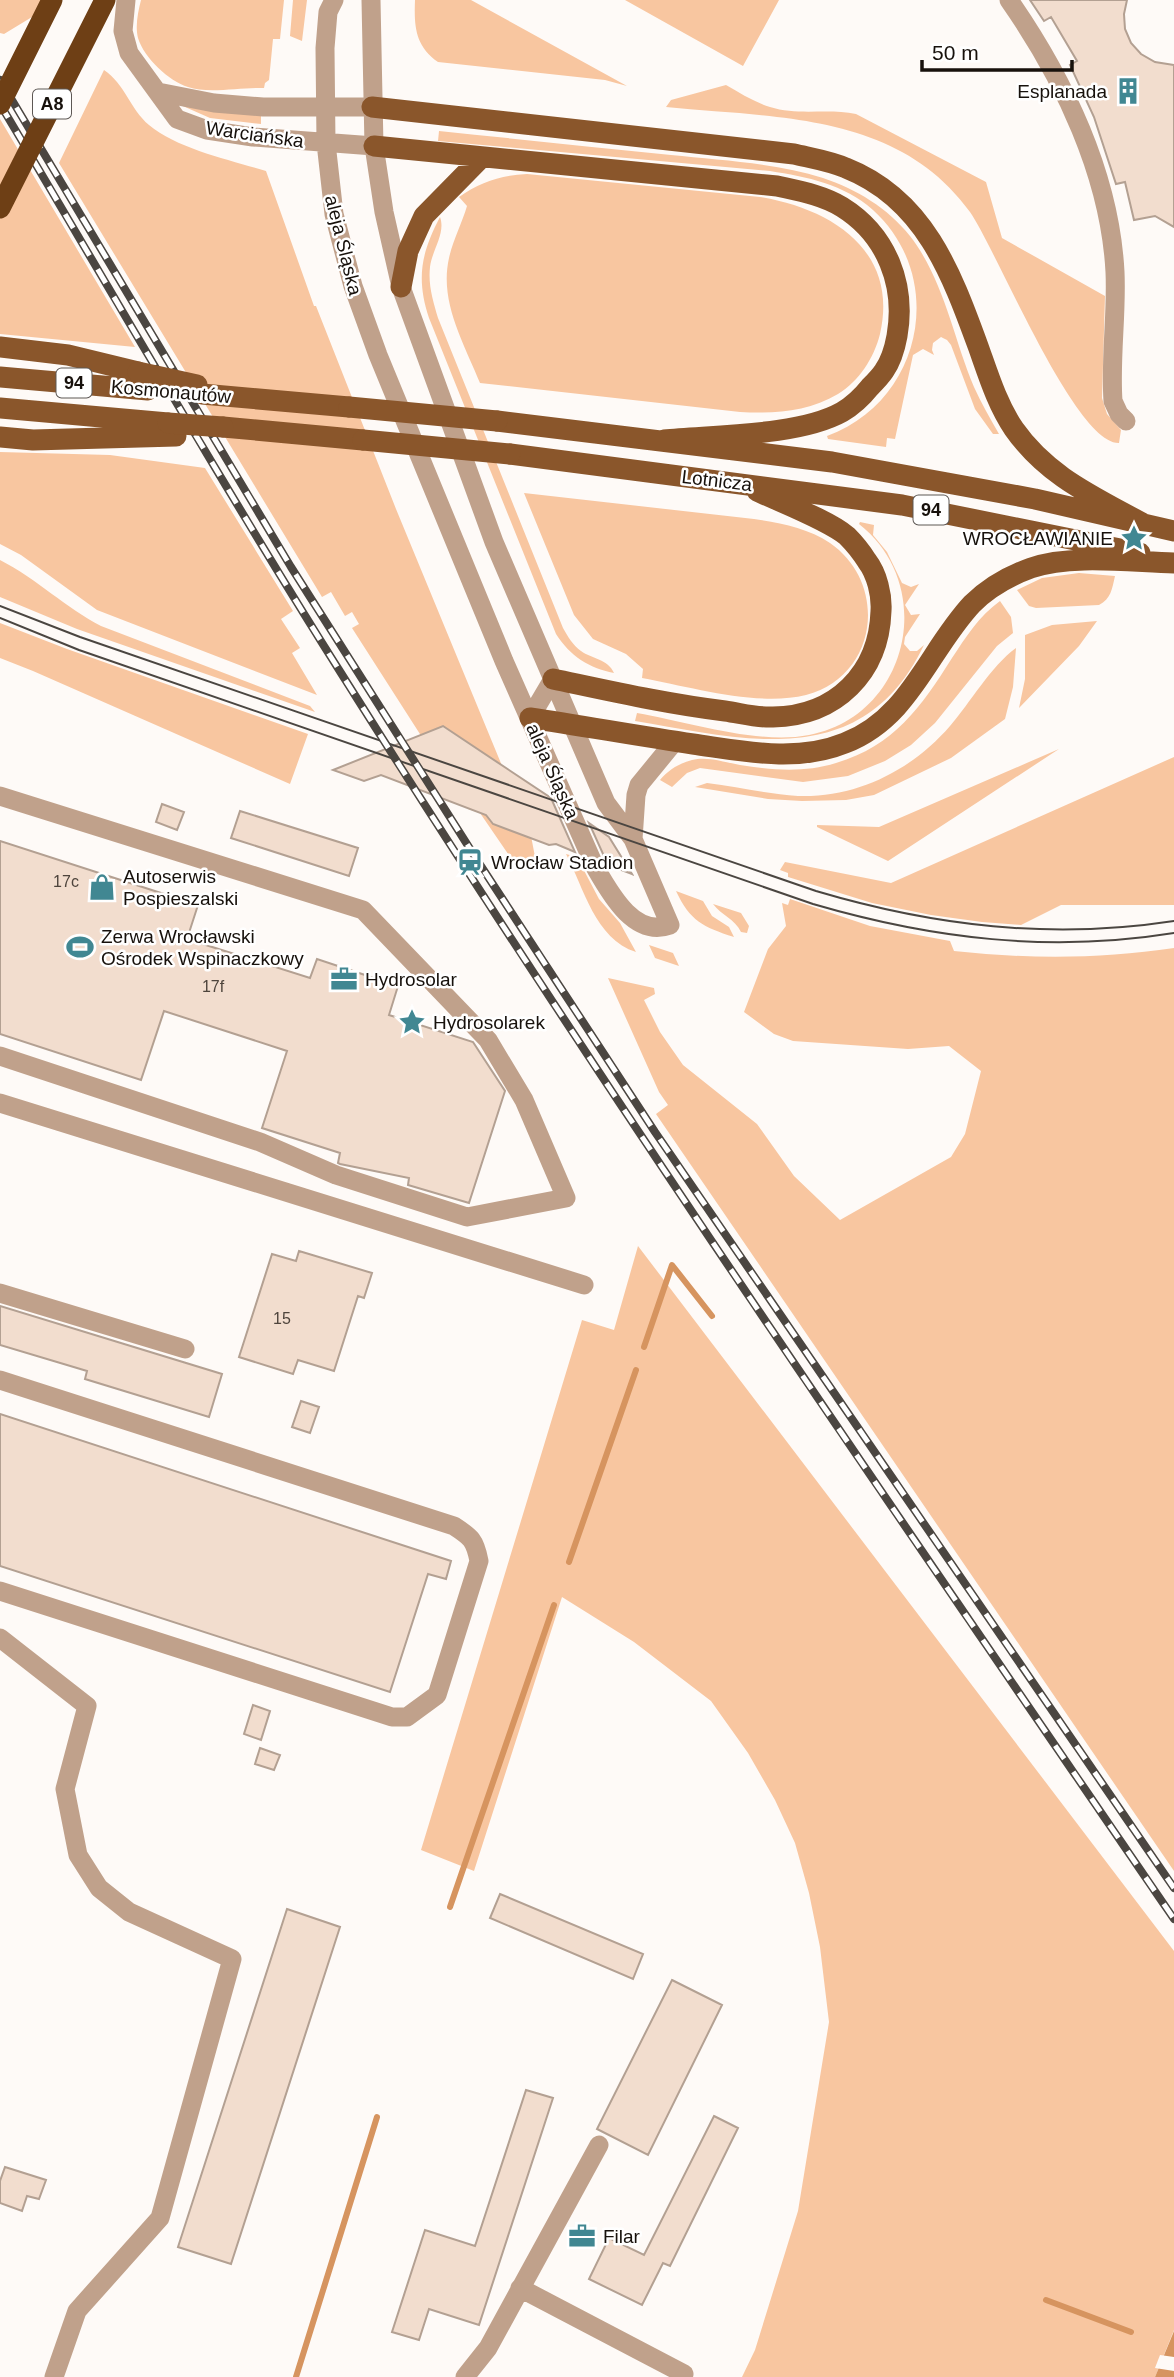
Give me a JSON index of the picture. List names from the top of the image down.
{
  "streets": {
    "highway": ["A8"],
    "main road": ["94", "Kosmonautów", "Lotnicza"],
    "street": ["Warciańska", "aleja Śląska"]
  },
  "crossings": [
    ["Warciańska", "aleja Śląska"],
    ["Kosmonautów", "Lotnicza"]
  ],
  "places": {
    "building": ["Esplanada"],
    "place": ["WROCŁAWIANIE", "Hydrosolarek"],
    "station": ["Wrocław Stadion"],
    "shop": ["Autoserwis Pospieszalski"],
    "sports": ["Zerwa Wrocławski Ośrodek Wspinaczkowy"],
    "office": ["Hydrosolar", "Filar"]
  },
  "house_numbers": ["17c", "17f", "15"],
  "scale_bar": "50 m"
}
